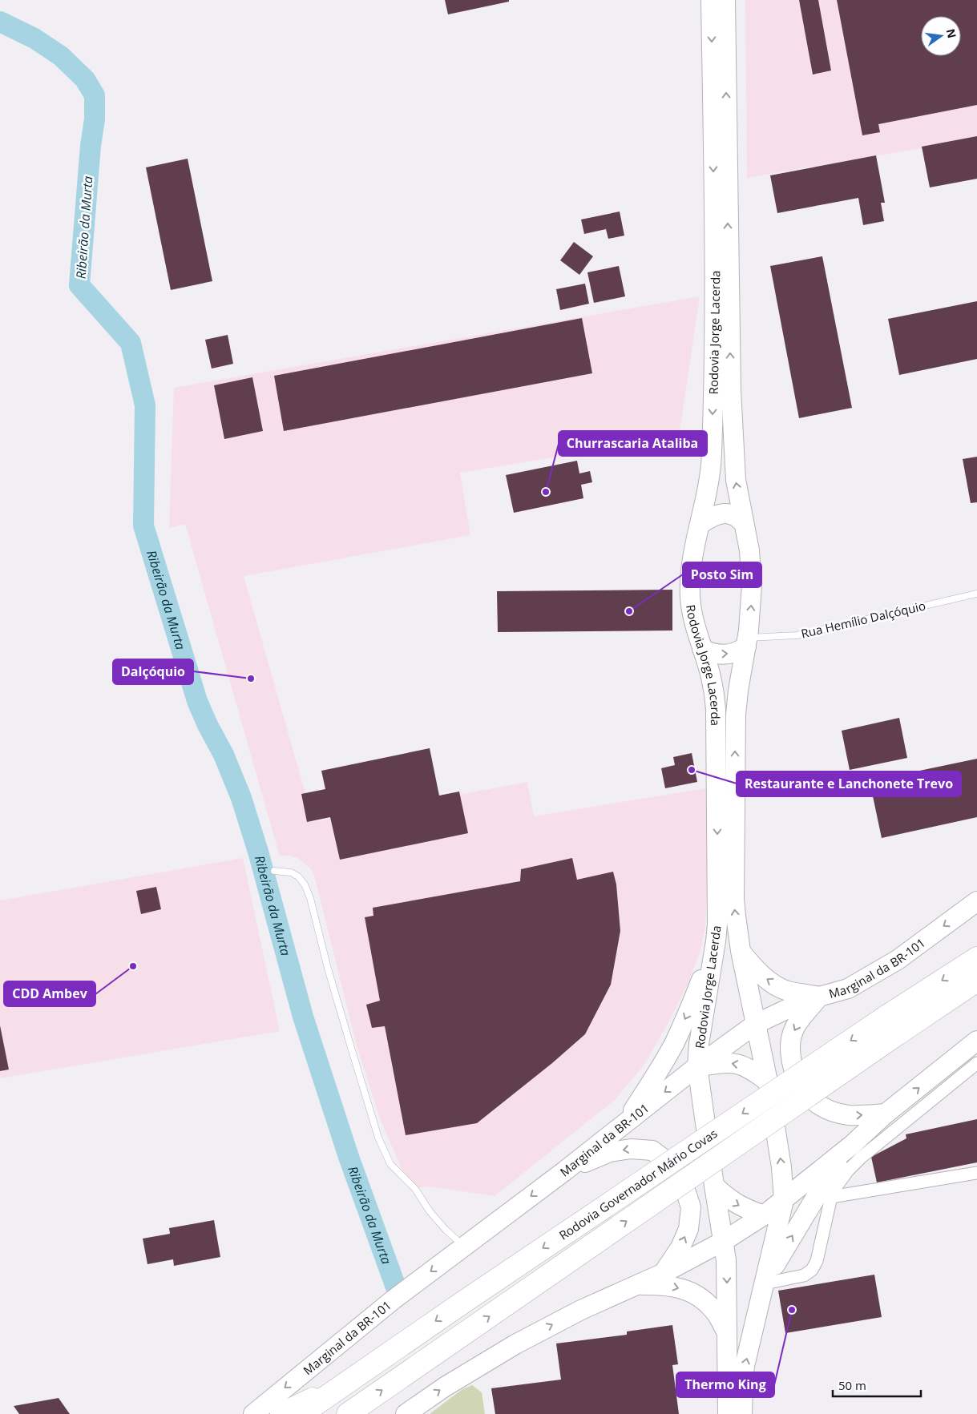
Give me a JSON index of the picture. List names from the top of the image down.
{
  "streets": {
    "highway": ["Rodovia Governador Mário Covas"],
    "main road": ["Rodovia Jorge Lacerda", "Marginal da BR-101"],
    "lane": ["Rua Hemílio Dalçóquio"]
  },
  "crossings": [
    ["Rodovia Jorge Lacerda", "Rua Hemílio Dalçóquio"],
    ["Rodovia Jorge Lacerda", "Marginal da BR-101"]
  ],
  "water": ["Ribeirão da Murta"],
  "places": [
    "Churrascaria Ataliba",
    "Posto Sim",
    "Dalçóquio",
    "Restaurante e Lanchonete Trevo",
    "CDD Ambev",
    "Thermo King"
  ],
  "scale_bar": "50 m",
  "north": "right"
}
